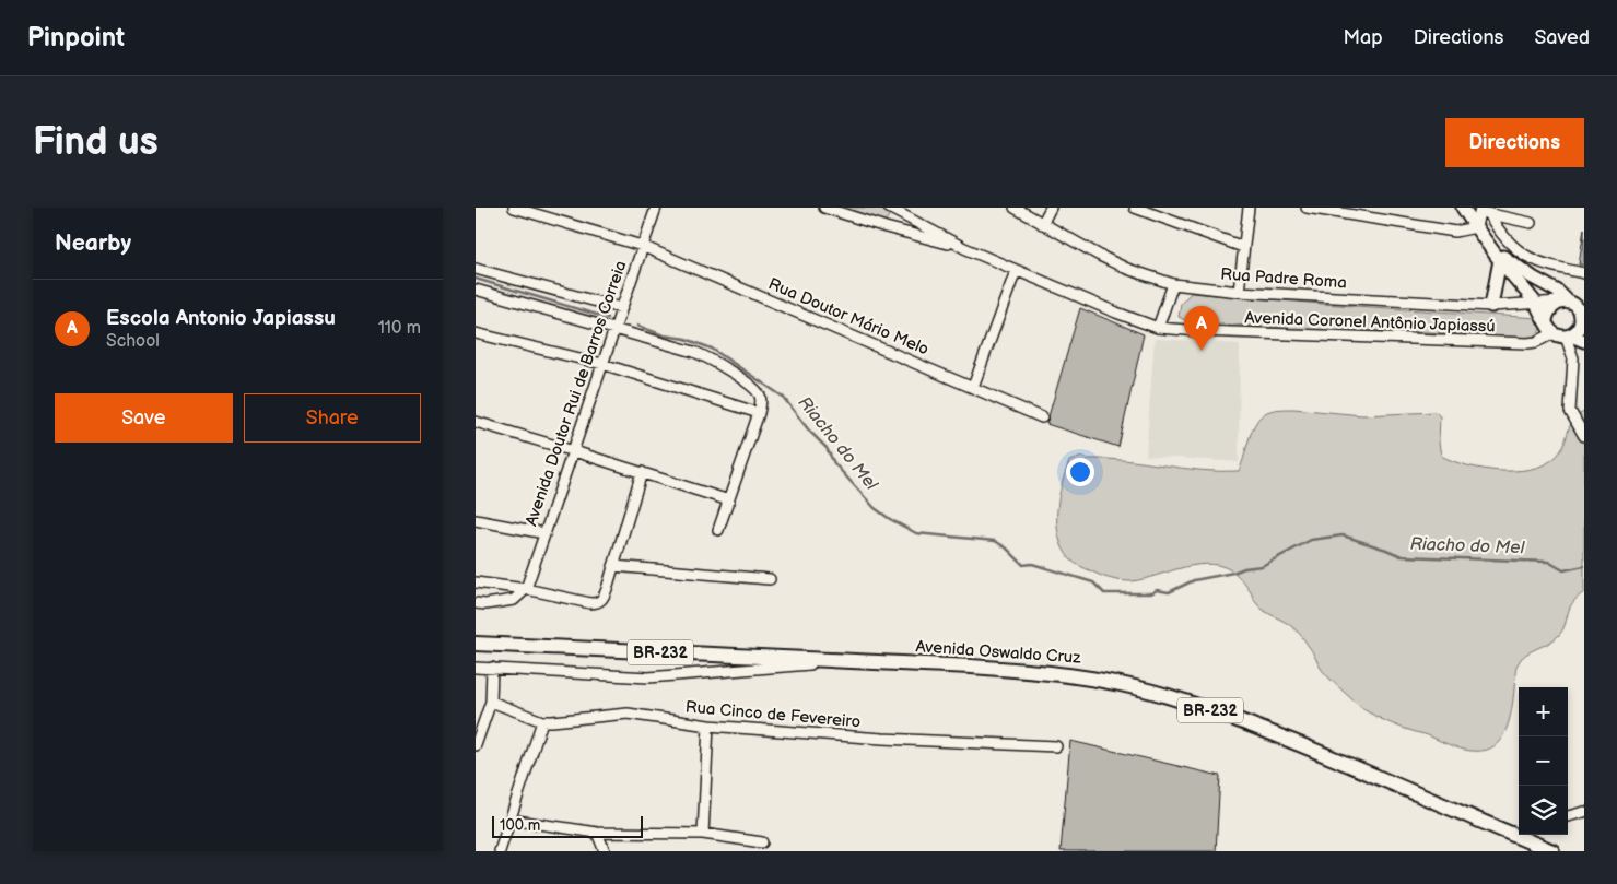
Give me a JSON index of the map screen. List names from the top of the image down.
{
  "streets": {
    "highway": ["BR-232", "Avenida Oswaldo Cruz"],
    "street": [
      "Rua Padre Roma",
      "Rua Doutor Mário Melo",
      "Avenida Coronel Antônio Japiassú",
      "Avenida Doutor Rui de Barros Correia",
      "Rua Cinco de Fevereiro"
    ]
  },
  "crossings": [
    ["Rua Padre Roma", "Avenida Coronel Antônio Japiassú"],
    ["Rua Doutor Mário Melo", "Avenida Doutor Rui de Barros Correia"]
  ],
  "water": ["Riacho do Mel"],
  "scale_bar": "100 m",
  "page": {
    "header": "Pinpoint",
    "nav": ["Map", "Directions", "Saved"],
    "buttons": [
      "Directions",
      ["Save", "Share"]
    ],
    "title": "Find us",
    "heading": "Nearby",
    "list": [
      {
        "mark": "A",
        "name": "Escola Antonio Japiassu",
        "note": "School",
        "value": "110 m"
      }
    ],
    "pins": "A",
    "map_buttons": ["+", "−"],
    "scale": "100 m"
  }
}
